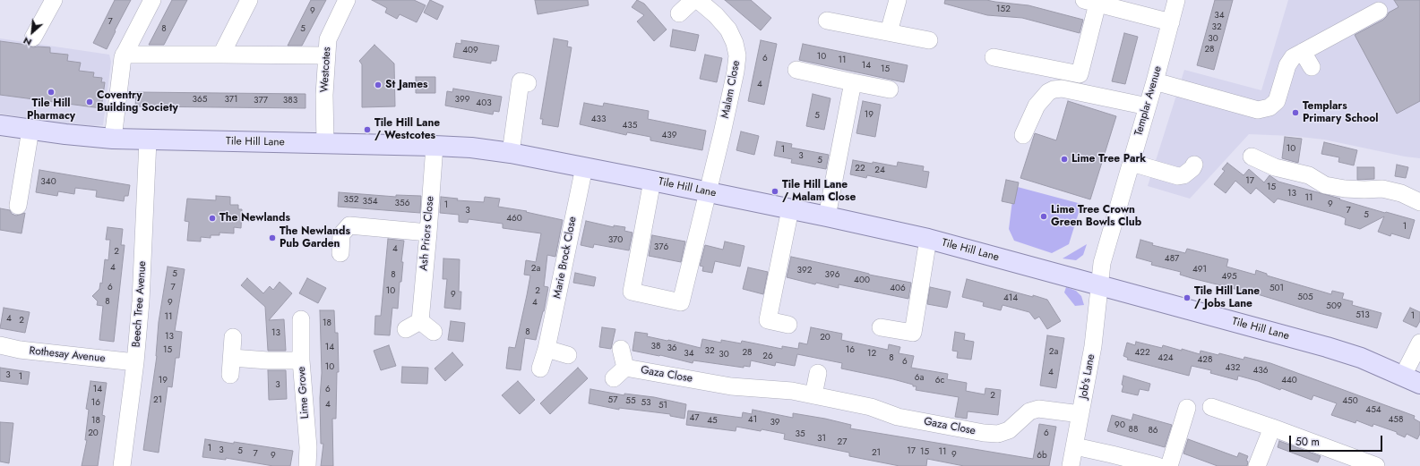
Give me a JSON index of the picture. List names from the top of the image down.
{
  "streets": {
    "main road": ["Tile Hill Lane"],
    "street": [
      "Westcotes",
      "Malam Close",
      "Templar Avenue",
      "Ash Priors Close",
      "Marie Brock Close",
      "Beech Tree Avenue",
      "Rothesay Avenue",
      "Gaza Close",
      "Job's Lane",
      "Lime Grove"
    ]
  },
  "crossings": [
    ["Westcotes", "Tile Hill Lane"],
    ["Malam Close", "Tile Hill Lane"],
    ["Templar Avenue", "Tile Hill Lane"],
    ["Templar Avenue", "Job's Lane"],
    ["Tile Hill Lane", "Ash Priors Close"],
    ["Tile Hill Lane", "Marie Brock Close"],
    ["Tile Hill Lane", "Beech Tree Avenue"],
    ["Tile Hill Lane", "Job's Lane"],
    ["Beech Tree Avenue", "Rothesay Avenue"],
    ["Gaza Close", "Job's Lane"]
  ],
  "places": [
    "St James",
    "Tile Hill Pharmacy",
    "Coventry Building Society",
    "Templars Primary School",
    "Tile Hill Lane / Westcotes",
    "Lime Tree Park",
    "Tile Hill Lane / Malam Close",
    "Lime Tree Crown Green Bowls Club",
    "The Newlands",
    "The Newlands Pub Garden",
    "Tile Hill Lane / Jobs Lane"
  ],
  "house_numbers": [
    "152",
    "9",
    "34",
    "7",
    "32",
    "8",
    "5",
    "30",
    "28",
    "409",
    "10",
    "6",
    "11",
    "14",
    "15",
    "4",
    "365",
    "371",
    "399",
    "377",
    "383",
    "403",
    "19",
    "5",
    "433",
    "435",
    "439",
    "10",
    "1",
    "3",
    "5",
    "22",
    "24",
    "17",
    "340",
    "15",
    "13",
    "11",
    "352",
    "354",
    "356",
    "9",
    "1",
    "3",
    "7",
    "5",
    "460",
    "1",
    "370",
    "376",
    "4",
    "2",
    "487",
    "4",
    "2a",
    "491",
    "392",
    "5",
    "8",
    "396",
    "495",
    "400",
    "6",
    "7",
    "406",
    "501",
    "10",
    "2",
    "9",
    "505",
    "414",
    "8",
    "9",
    "4",
    "509",
    "513",
    "1",
    "11",
    "4",
    "2",
    "18",
    "8",
    "13",
    "13",
    "20",
    "38",
    "14",
    "36",
    "15",
    "16",
    "32",
    "2a",
    "28",
    "422",
    "34",
    "12",
    "30",
    "26",
    "8",
    "424",
    "428",
    "6",
    "10",
    "432",
    "436",
    "4",
    "3",
    "1",
    "6a",
    "19",
    "6c",
    "440",
    "3",
    "14",
    "6",
    "2",
    "21",
    "57",
    "55",
    "450",
    "16",
    "53",
    "4",
    "51",
    "454",
    "47",
    "41",
    "458",
    "18",
    "45",
    "39",
    "90",
    "88",
    "86",
    "20",
    "6",
    "35",
    "31",
    "27",
    "1",
    "3",
    "5",
    "17",
    "15",
    "11",
    "21",
    "7",
    "9",
    "9",
    "6b"
  ],
  "scale_bar": "50 m",
  "north": "bottom left"
}
